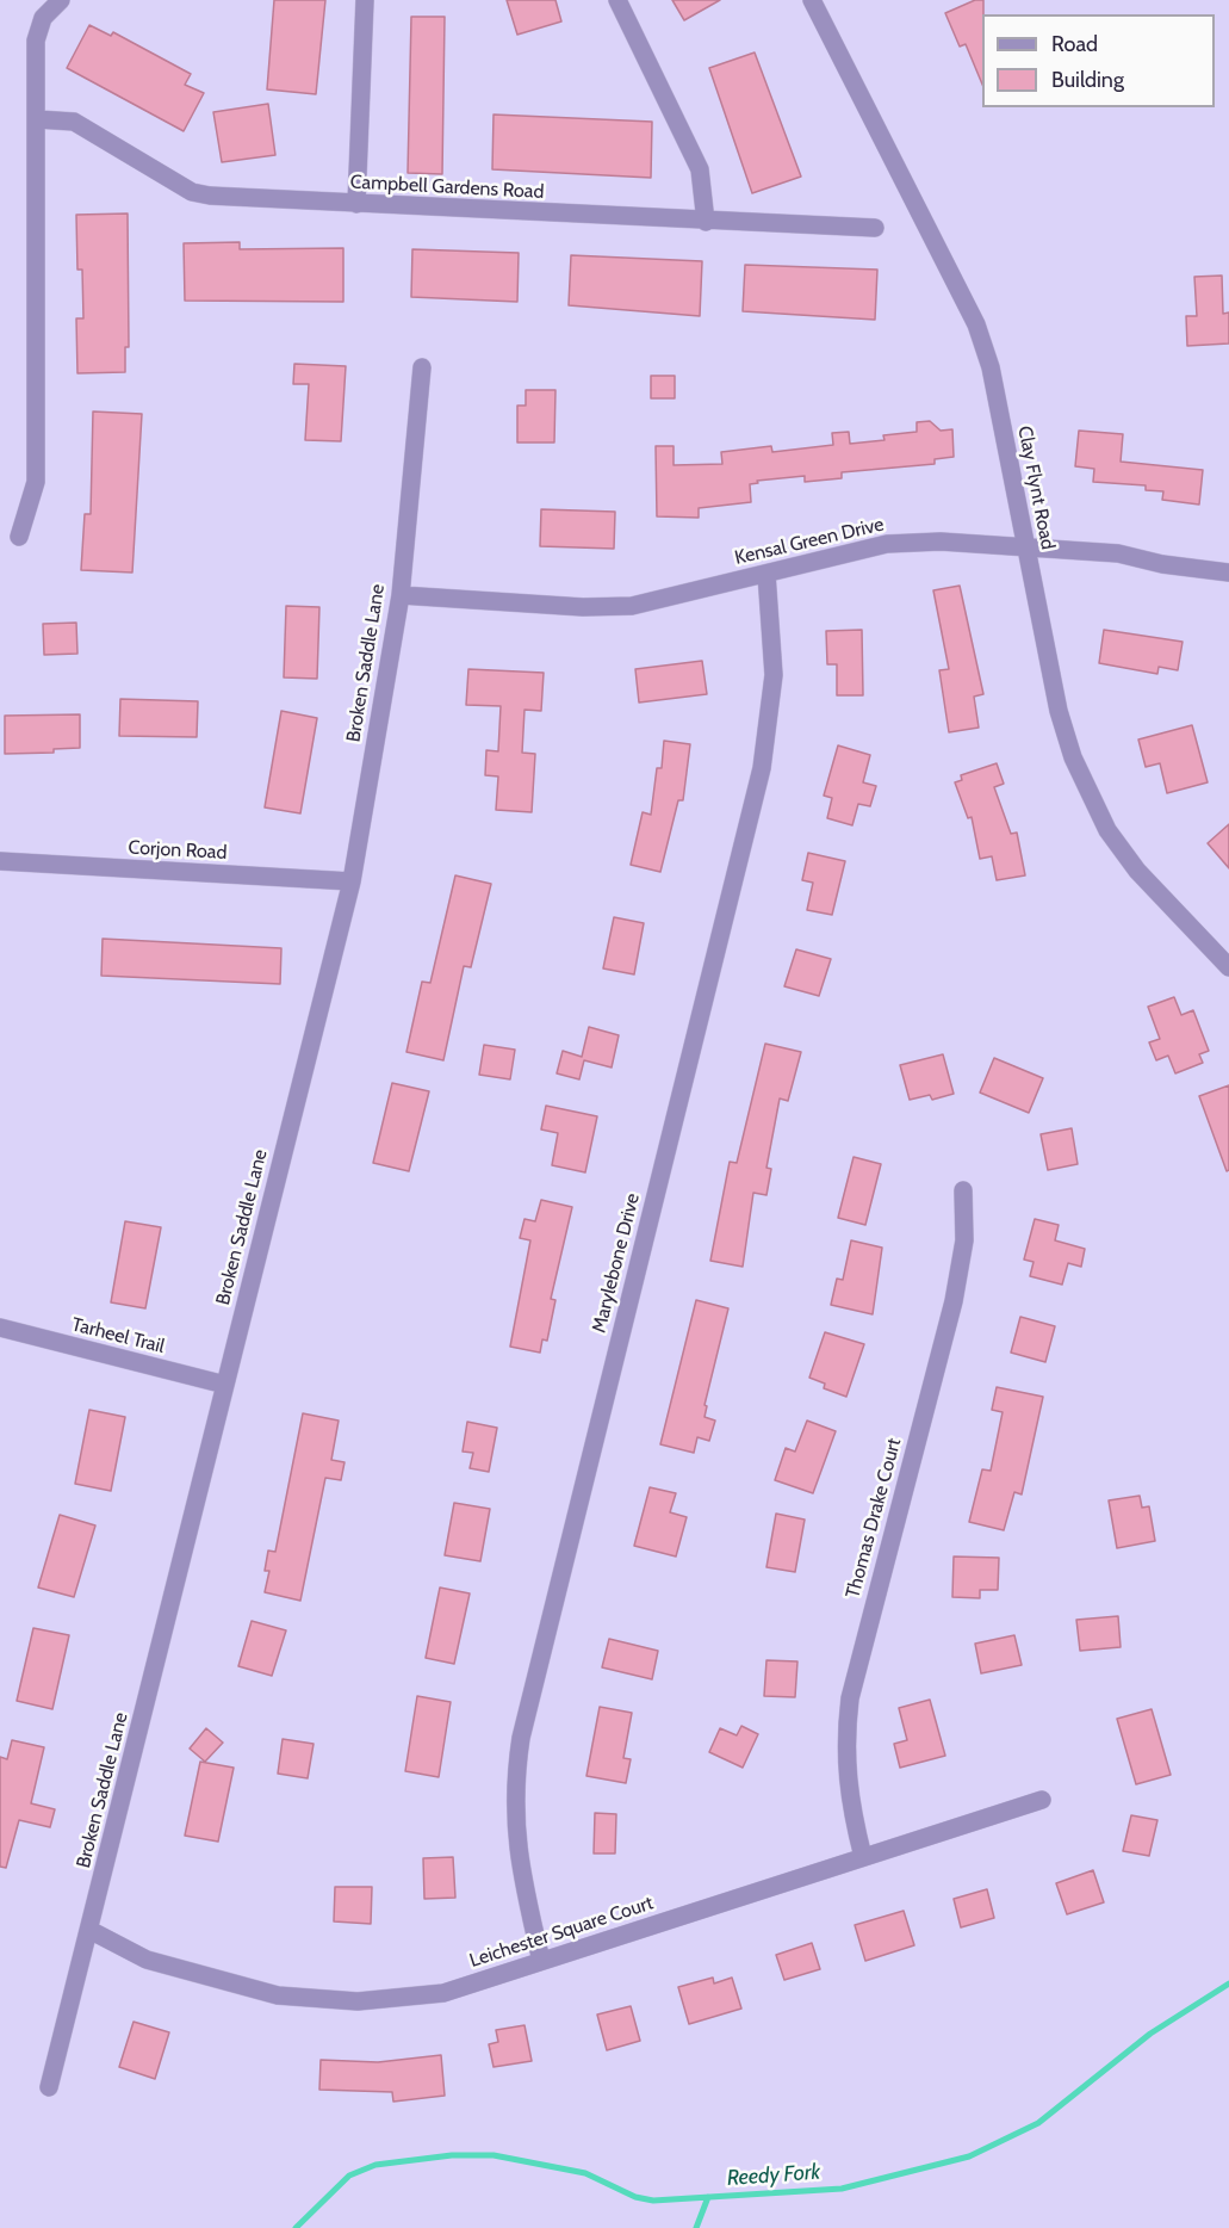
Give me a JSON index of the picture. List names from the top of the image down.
{
  "streets": {
    "street": [
      "Campbell Gardens Road",
      "Clay Flynt Road",
      "Kensal Green Drive",
      "Broken Saddle Lane",
      "Corjon Road",
      "Marylebone Drive",
      "Tarheel Trail",
      "Thomas Drake Court",
      "Leichester Square Court"
    ]
  },
  "crossings": [
    ["Clay Flynt Road", "Kensal Green Drive"],
    ["Kensal Green Drive", "Broken Saddle Lane"],
    ["Kensal Green Drive", "Marylebone Drive"],
    ["Broken Saddle Lane", "Corjon Road"],
    ["Broken Saddle Lane", "Tarheel Trail"],
    ["Broken Saddle Lane", "Leichester Square Court"],
    ["Marylebone Drive", "Leichester Square Court"],
    ["Thomas Drake Court", "Leichester Square Court"]
  ],
  "water": ["Reedy Fork"],
  "legend": ["Road", "Building"]
}
